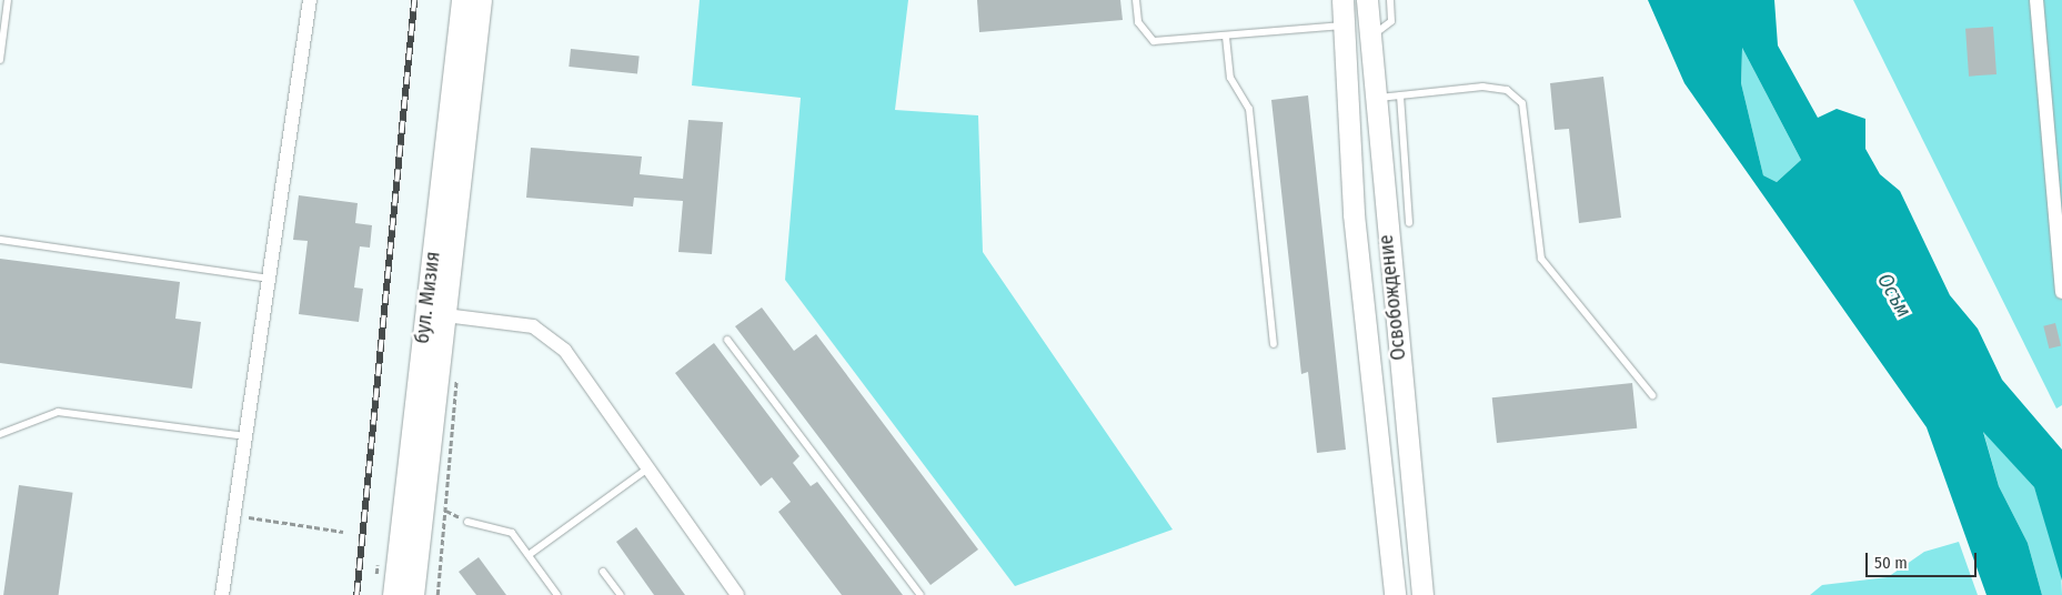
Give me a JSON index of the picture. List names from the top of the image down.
{
  "streets": {
    "street": ["бул. Мизия", "Освобождение"]
  },
  "water": ["Осъм"],
  "scale_bar": "50 m"
}
